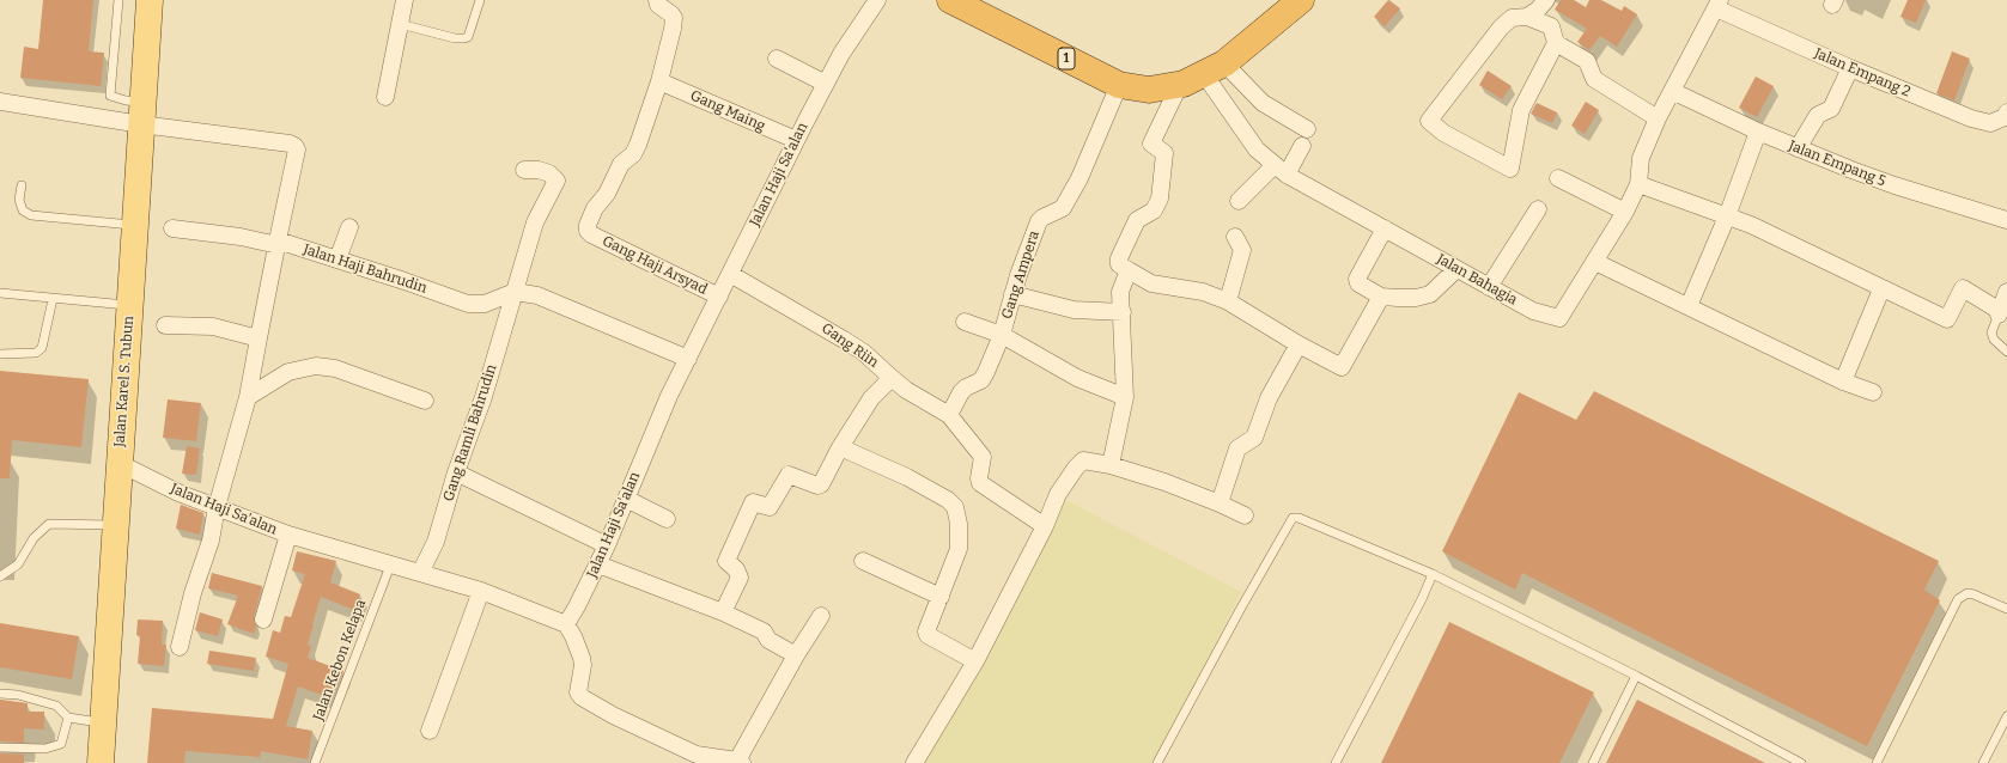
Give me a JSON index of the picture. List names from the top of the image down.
{
  "streets": {
    "highway": ["1"],
    "main road": ["Jalan Karel S. Tubun"],
    "street": [
      "Jalan Empang 2",
      "Gang Maing",
      "Jalan Empang 5",
      "Jalan Haji Sa'alan",
      "Gang Haji Arsyad",
      "Jalan Haji Bahrudin",
      "Gang Ampera",
      "Jalan Bahagia",
      "Gang Riin",
      "Gang Ramli Bahrudin"
    ],
    "lane": ["Jalan Kebon Kelapa"]
  },
  "crossings": [
    ["1", "Gang Ampera"],
    ["1", "Jalan Bahagia"],
    ["Jalan Empang 2", "Jalan Bahagia"],
    ["Gang Maing", "Jalan Haji Sa'alan"],
    ["Gang Maing", "Gang Haji Arsyad"],
    ["Jalan Empang 5", "Jalan Bahagia"],
    ["Jalan Haji Sa'alan", "Gang Haji Arsyad"],
    ["Jalan Haji Sa'alan", "Gang Riin"],
    ["Jalan Haji Sa'alan", "Jalan Karel S. Tubun"],
    ["Jalan Haji Sa'alan", "Gang Ramli Bahrudin"],
    ["Jalan Haji Sa'alan", "Jalan Kebon Kelapa"],
    ["Jalan Haji Bahrudin", "Gang Ramli Bahrudin"]
  ]
}
